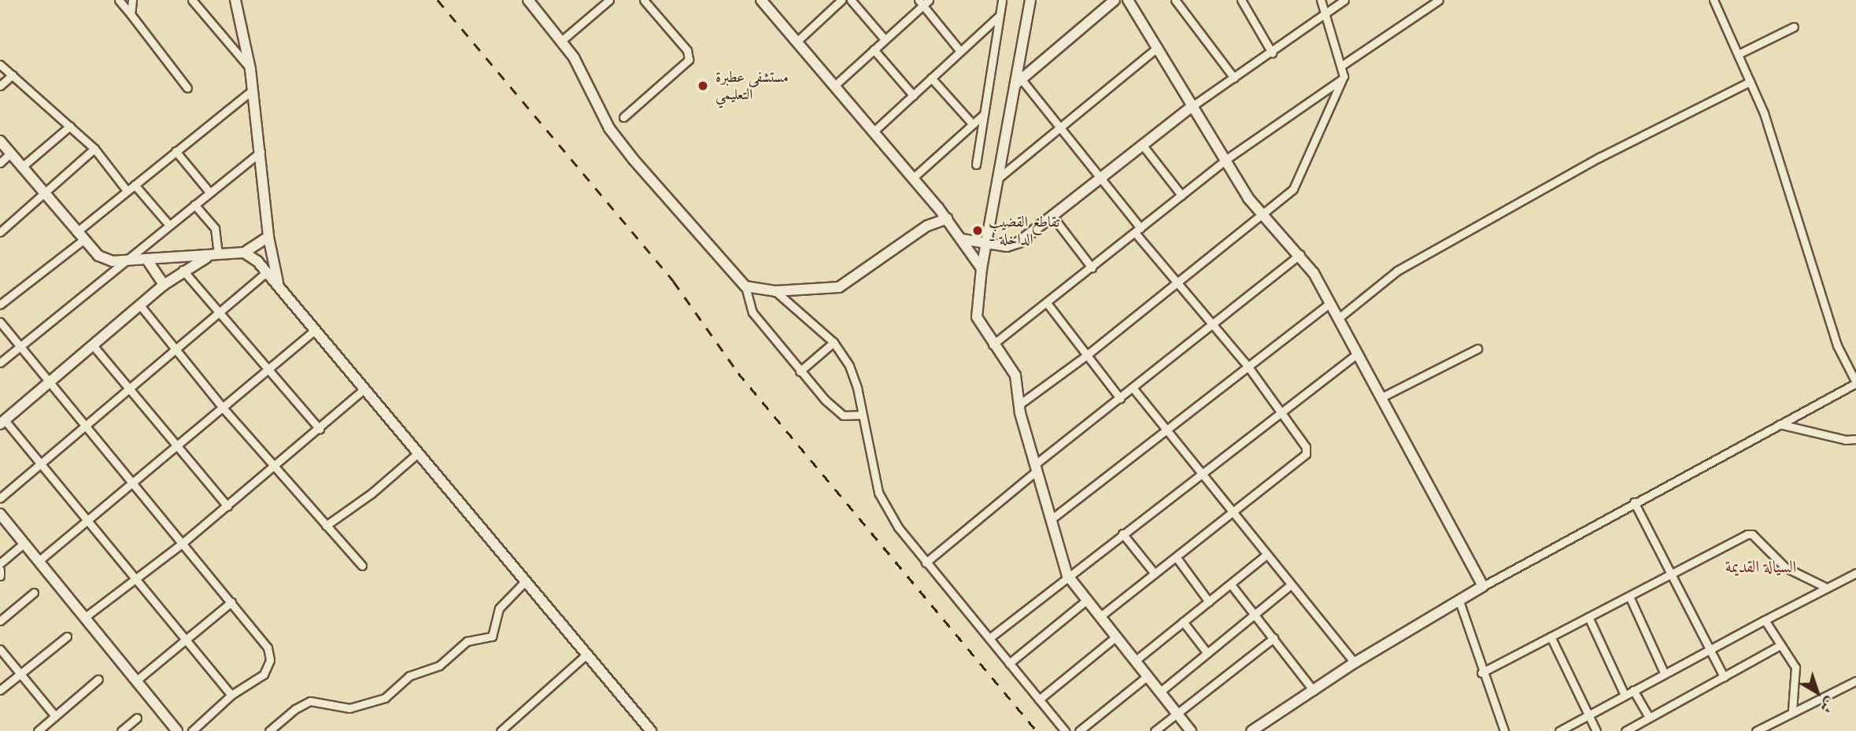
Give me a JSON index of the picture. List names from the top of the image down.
{
  "districts": ["السيالة القديمة"],
  "places": ["مستشفى عطبرة التعليمي", "تقاطع القضيب - الداخلة"],
  "north": "bottom right"
}
